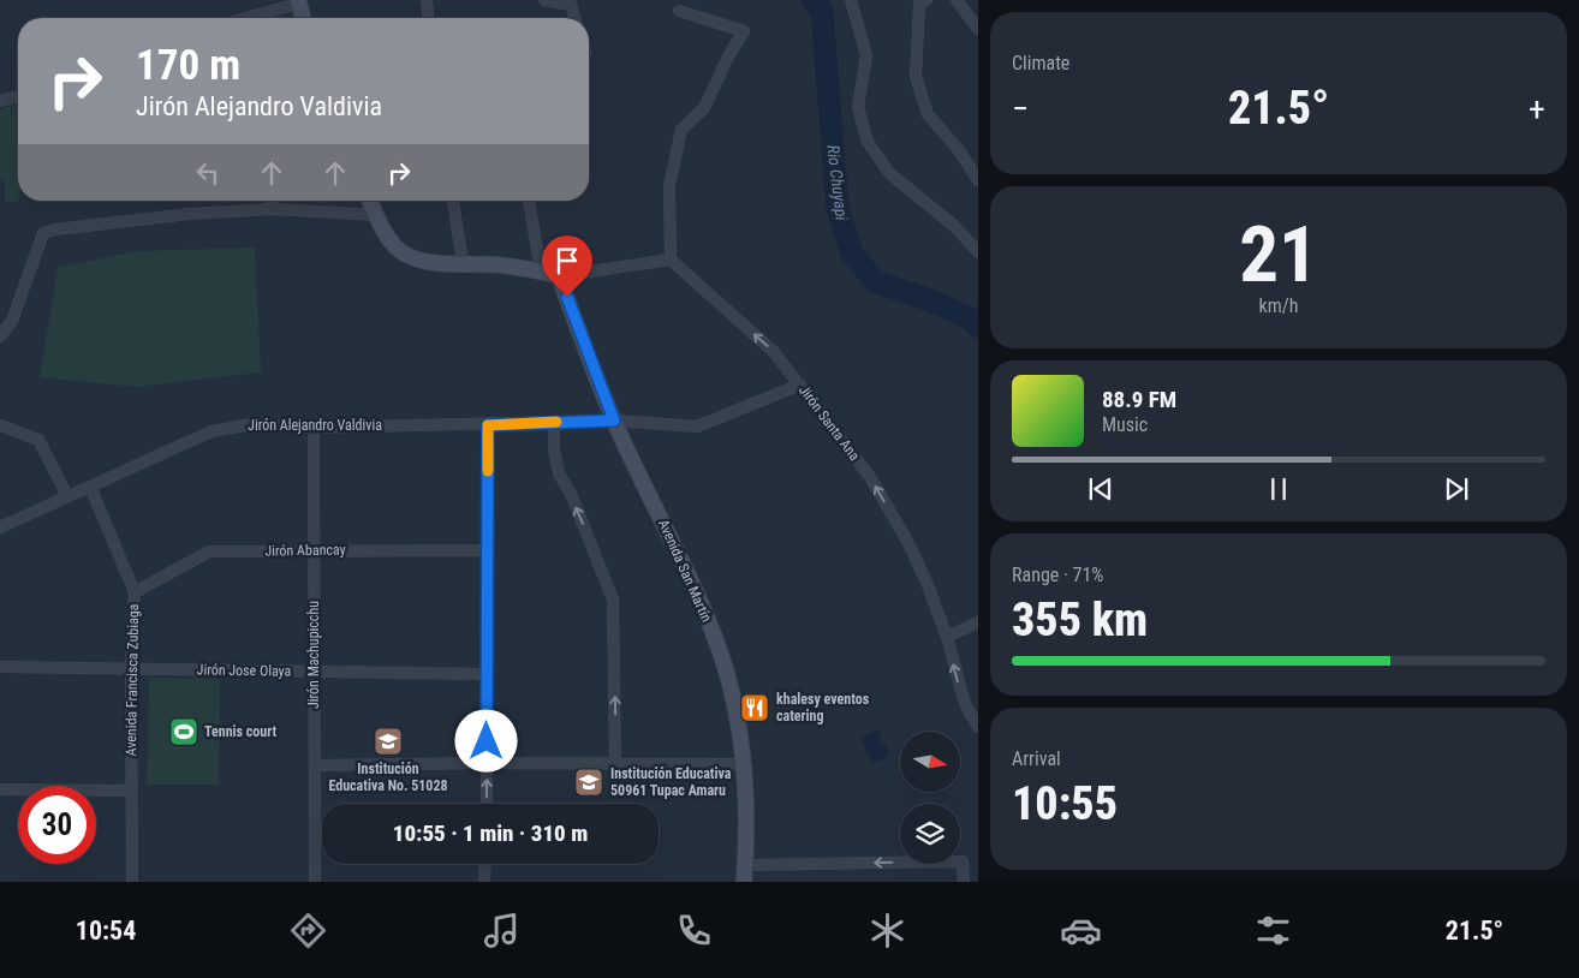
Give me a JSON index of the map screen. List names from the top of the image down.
{
  "streets": {
    "main road": ["Avenida San Martín"],
    "street": [
      "Jirón Santa Ana",
      "Jirón Alejandro Valdivia",
      "Jirón Abancay",
      "Jirón Machupicchu",
      "Jirón Jose Olaya",
      "Avenida Francisca Zubiaga"
    ]
  },
  "crossings": [
    ["Jirón Santa Ana", "Jirón Alejandro Valdivia"],
    ["Jirón Alejandro Valdivia", "Avenida San Martín"],
    ["Jirón Alejandro Valdivia", "Jirón Machupicchu"],
    ["Jirón Alejandro Valdivia", "Avenida Francisca Zubiaga"],
    ["Jirón Abancay", "Jirón Machupicchu"],
    ["Jirón Abancay", "Avenida Francisca Zubiaga"],
    ["Jirón Machupicchu", "Jirón Jose Olaya"],
    ["Jirón Jose Olaya", "Avenida Francisca Zubiaga"]
  ],
  "one_way": ["Jirón Santa Ana"],
  "water": ["Rio Chuyapi"],
  "places": {
    "restaurant": ["khalesy eventos catering"],
    "sports": ["Tennis court"],
    "school or university": ["Institución Educativa No. 51028", "Institución Educativa 50961 Tupac Amaru"]
  },
  "north": "right",
  "page": {
    "tile": [
      "Climate",
      ["21", "km/h"],
      ["Range · 71%", "355 km"],
      ["Arrival", "10:55"]
    ],
    "turn": ["170 m", "Jirón Alejandro Valdivia"],
    "heat": ["−", "21.5°", "+"],
    "song": ["88.9 FM", "Music"],
    "limit": "30",
    "trip": "10:55 · 1 min · 310 m",
    "tabs": ["10:54", "21.5°"]
  }
}
